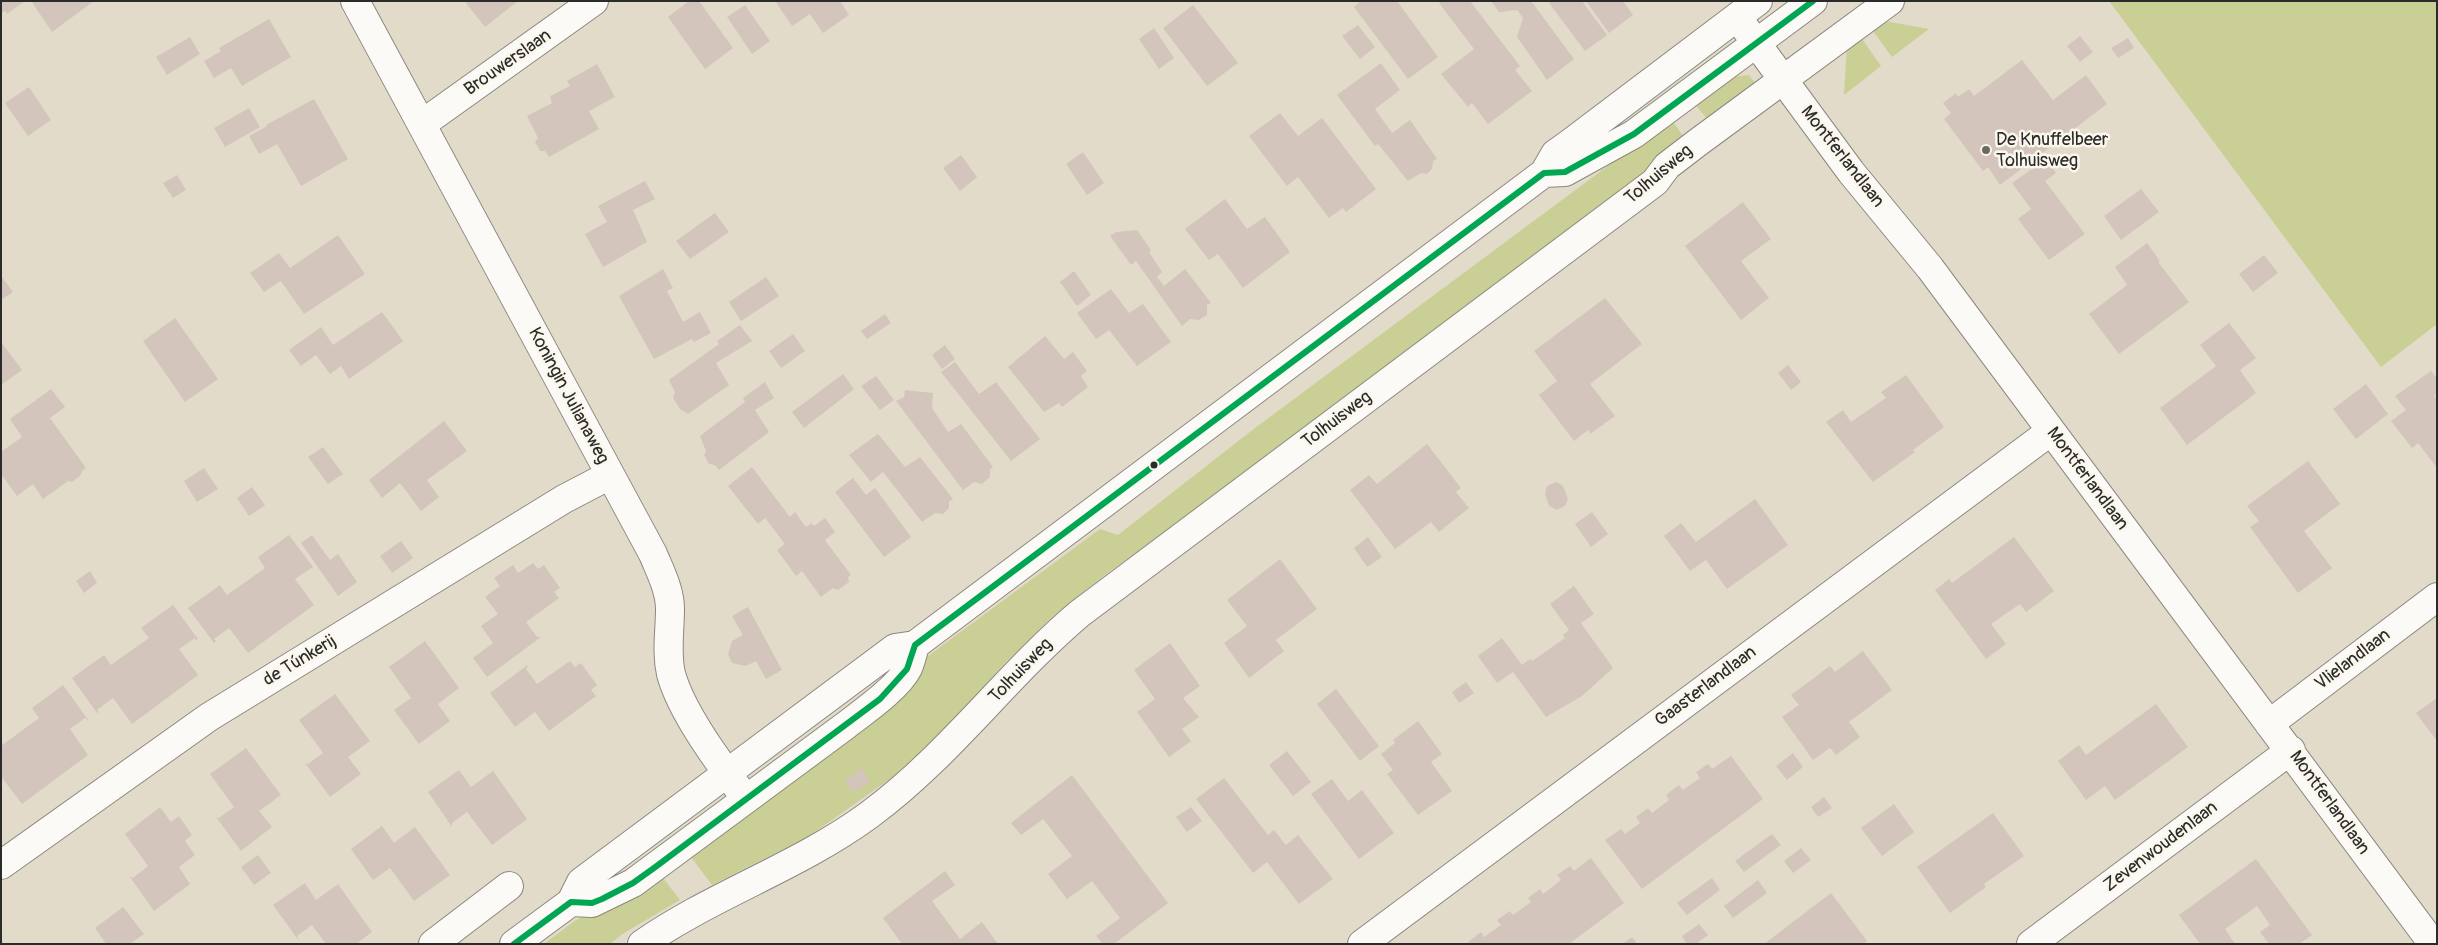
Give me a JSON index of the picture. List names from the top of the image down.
{
  "streets": {
    "street": [
      "Brouwerslaan",
      "Montferlandlaan",
      "Tolhuisweg",
      "Koningin Julianaweg",
      "Vlielandlaan",
      "de Túnkerij",
      "Gaasterlandlaan",
      "Zevenwoudenlaan"
    ]
  },
  "crossings": [
    ["Brouwerslaan", "Koningin Julianaweg"],
    ["Montferlandlaan", "Tolhuisweg"],
    ["Montferlandlaan", "Vlielandlaan"],
    ["Montferlandlaan", "Gaasterlandlaan"],
    ["Montferlandlaan", "Zevenwoudenlaan"],
    ["Koningin Julianaweg", "de Túnkerij"]
  ],
  "places": ["De Knuffelbeer Tolhuisweg"]
}
